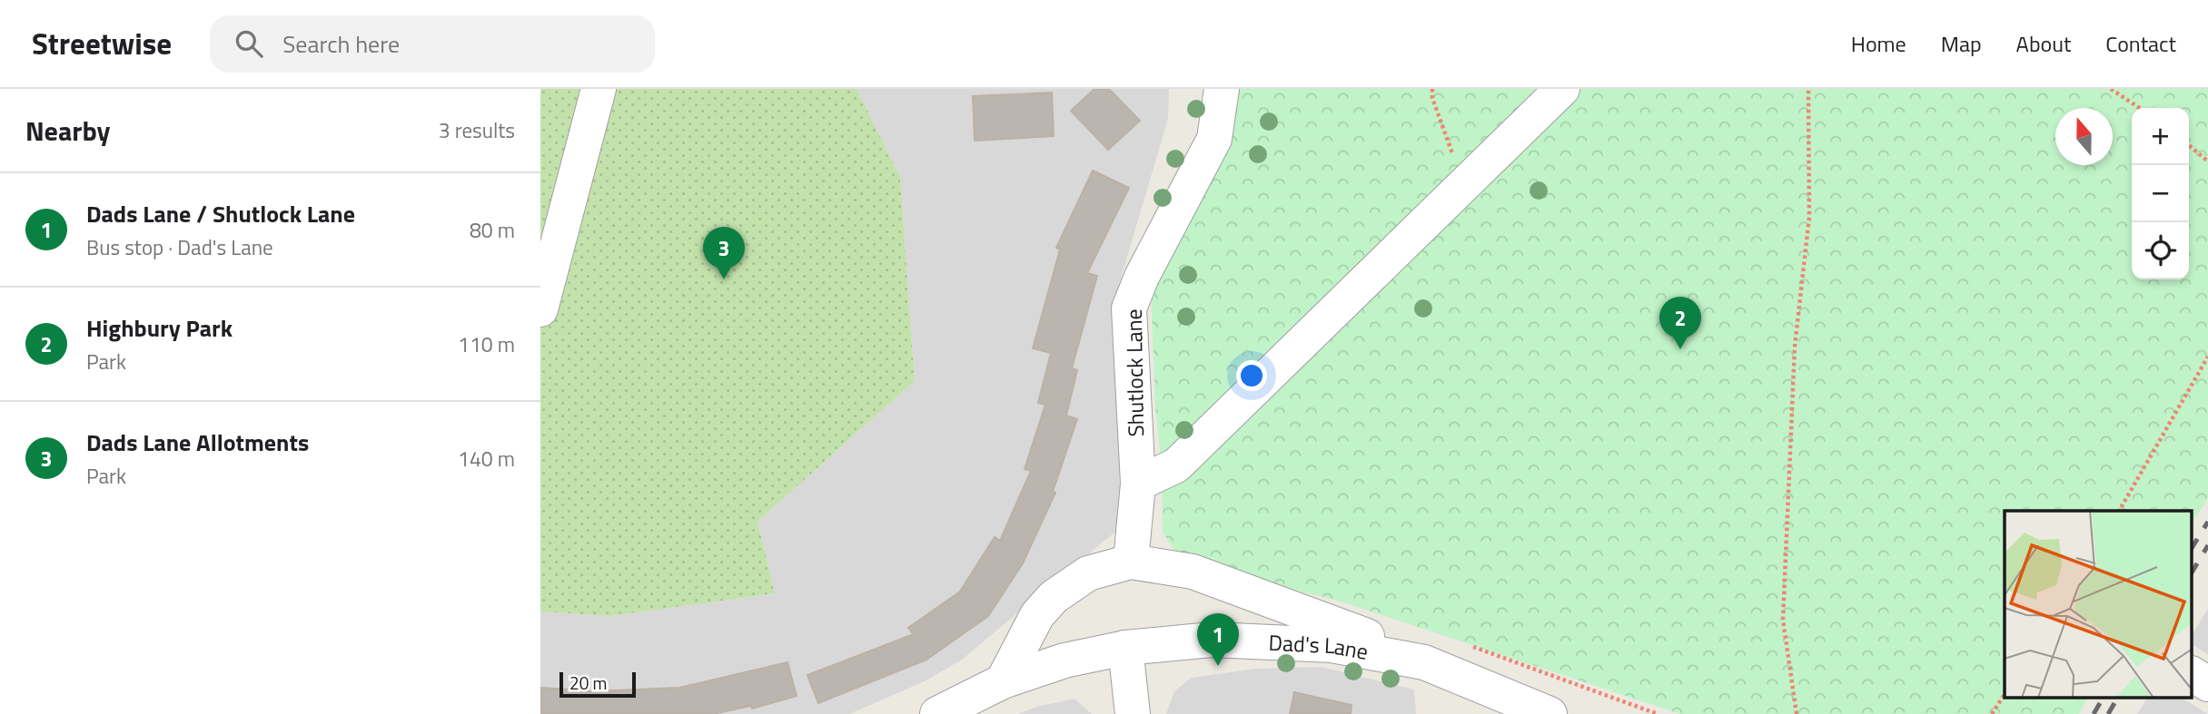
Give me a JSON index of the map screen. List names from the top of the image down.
{
  "streets": {
    "street": ["Shutlock Lane", "Dad's Lane"]
  },
  "scale_bar": "20 m",
  "north": "top",
  "page": {
    "header": "Streetwise",
    "search": "Search here",
    "nav": [
      "Home",
      "Map",
      "About",
      "Contact"
    ],
    "heading": ["Nearby", "3 results"],
    "map_buttons": ["+", "−"],
    "list": [
      {
        "mark": "1",
        "name": "Dads Lane / Shutlock Lane",
        "note": "Bus stop · Dad's Lane",
        "value": "80 m"
      },
      {
        "mark": "2",
        "name": "Highbury Park",
        "note": "Park",
        "value": "110 m"
      },
      {
        "mark": "3",
        "name": "Dads Lane Allotments",
        "note": "Park",
        "value": "140 m"
      }
    ],
    "pins": ["3", "2", "1"],
    "scale": "20 m"
  }
}
